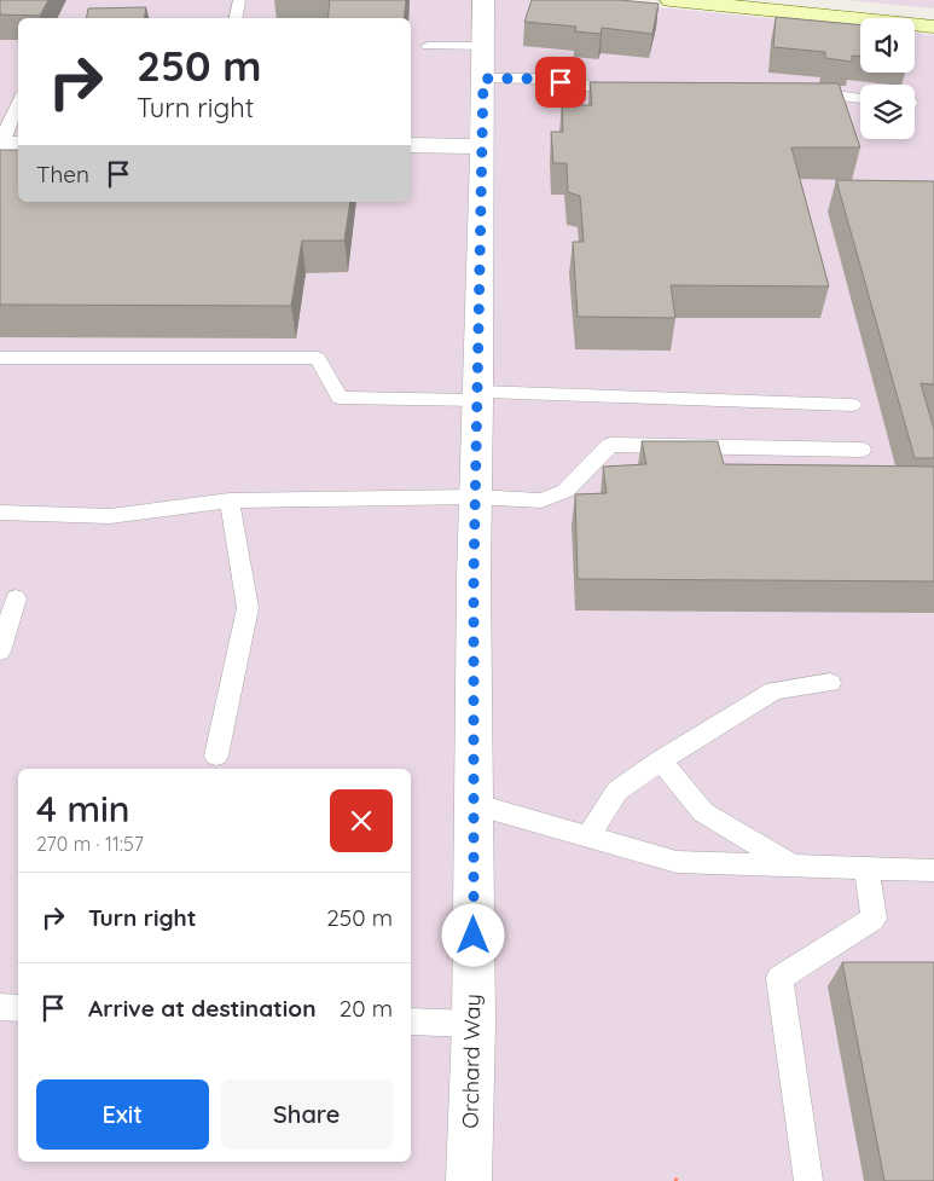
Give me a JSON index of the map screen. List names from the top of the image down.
{
  "streets": {
    "street": ["Orchard Way"]
  },
  "page": {
    "turn": ["250 m", "Turn right"],
    "then": "Then",
    "heading": ["4 min", "270 m · 11:57"],
    "list": [
      {
        "name": "Turn right",
        "value": "250 m"
      },
      {
        "name": "Arrive at destination",
        "value": "20 m"
      }
    ],
    "buttons": ["Exit", "Share"]
  }
}
